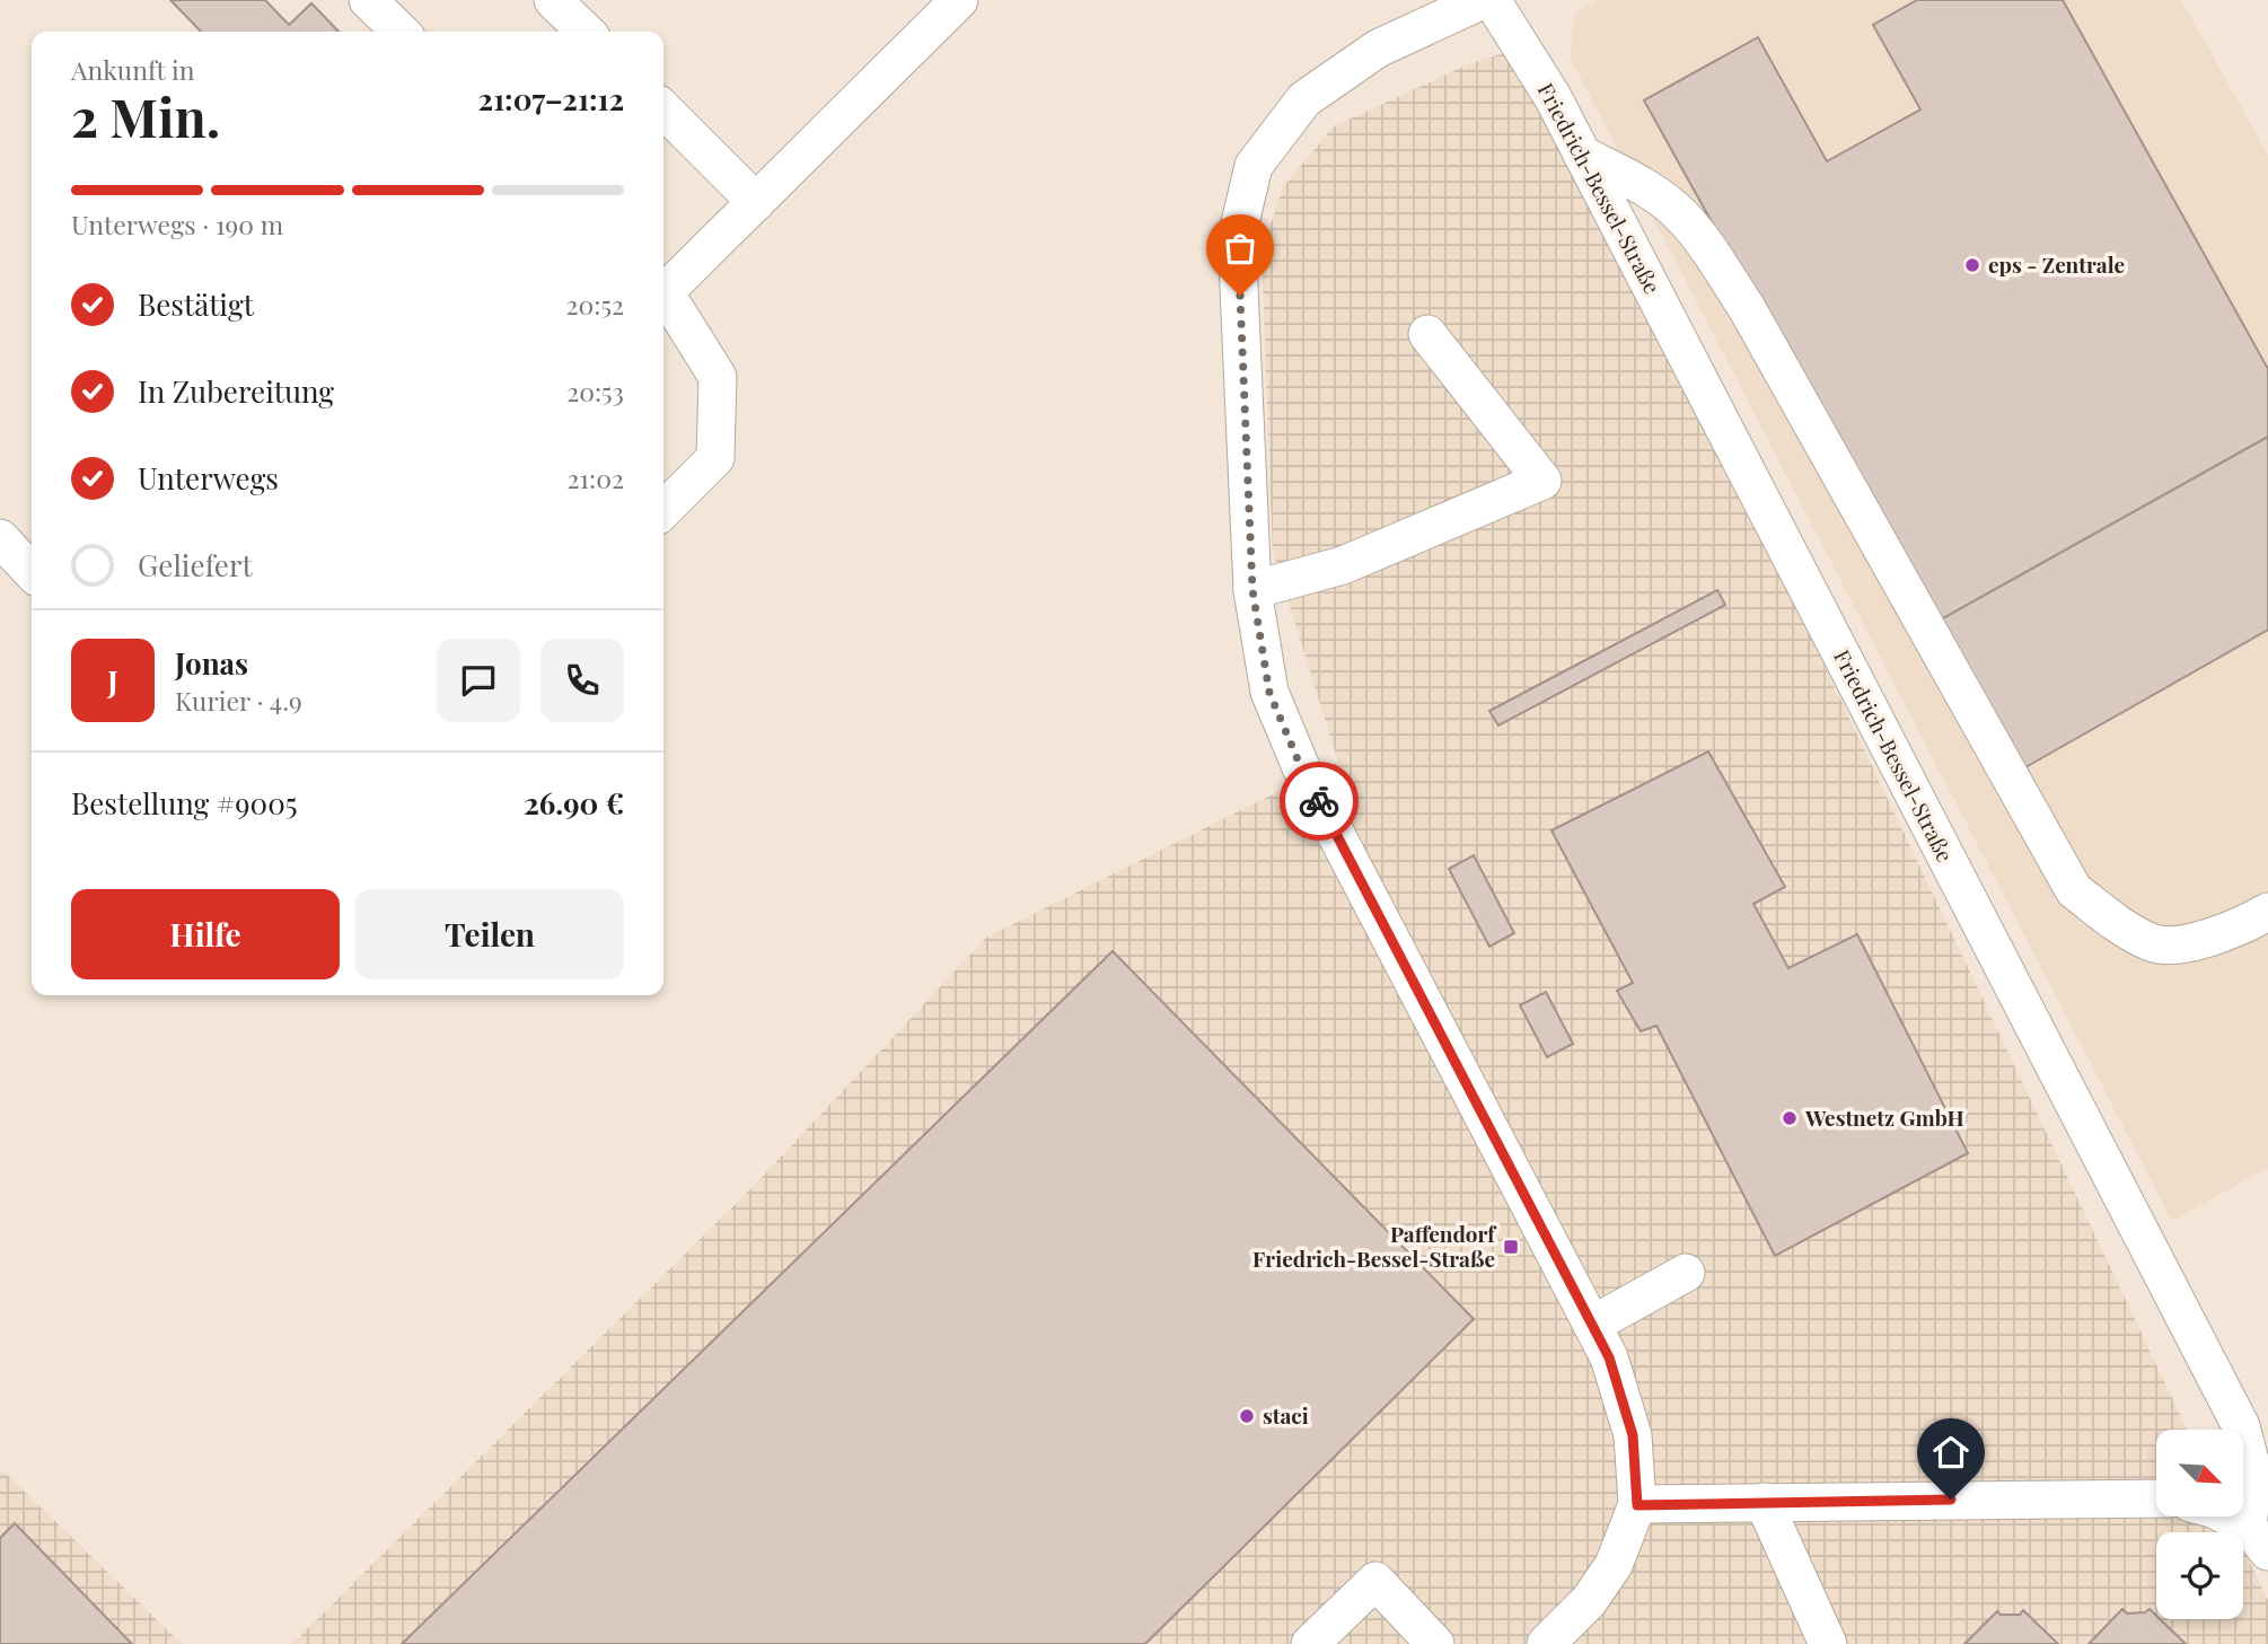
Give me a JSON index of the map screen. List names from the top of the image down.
{
  "streets": {
    "street": ["Friedrich-Bessel-Straße"]
  },
  "places": {
    "other": ["eps - Zentrale", "Westnetz GmbH", "staci"],
    "transit": ["Paffendorf Friedrich-Bessel-Straße"]
  },
  "north": "bottom right",
  "page": {
    "heading": ["2 Min.", "Ankunft in", "21:07–21:12"],
    "panel": [
      "Jonas",
      "Kurier · 4.9",
      "Bestellung #9005",
      "26.90 €"
    ],
    "bar": "Unterwegs · 190 m",
    "list": [
      ["Bestätigt", "20:52"],
      ["In Zubereitung", "20:53"],
      ["Unterwegs", "21:02"],
      "Geliefert"
    ],
    "round": "J",
    "buttons": ["Hilfe", "Teilen"]
  }
}
